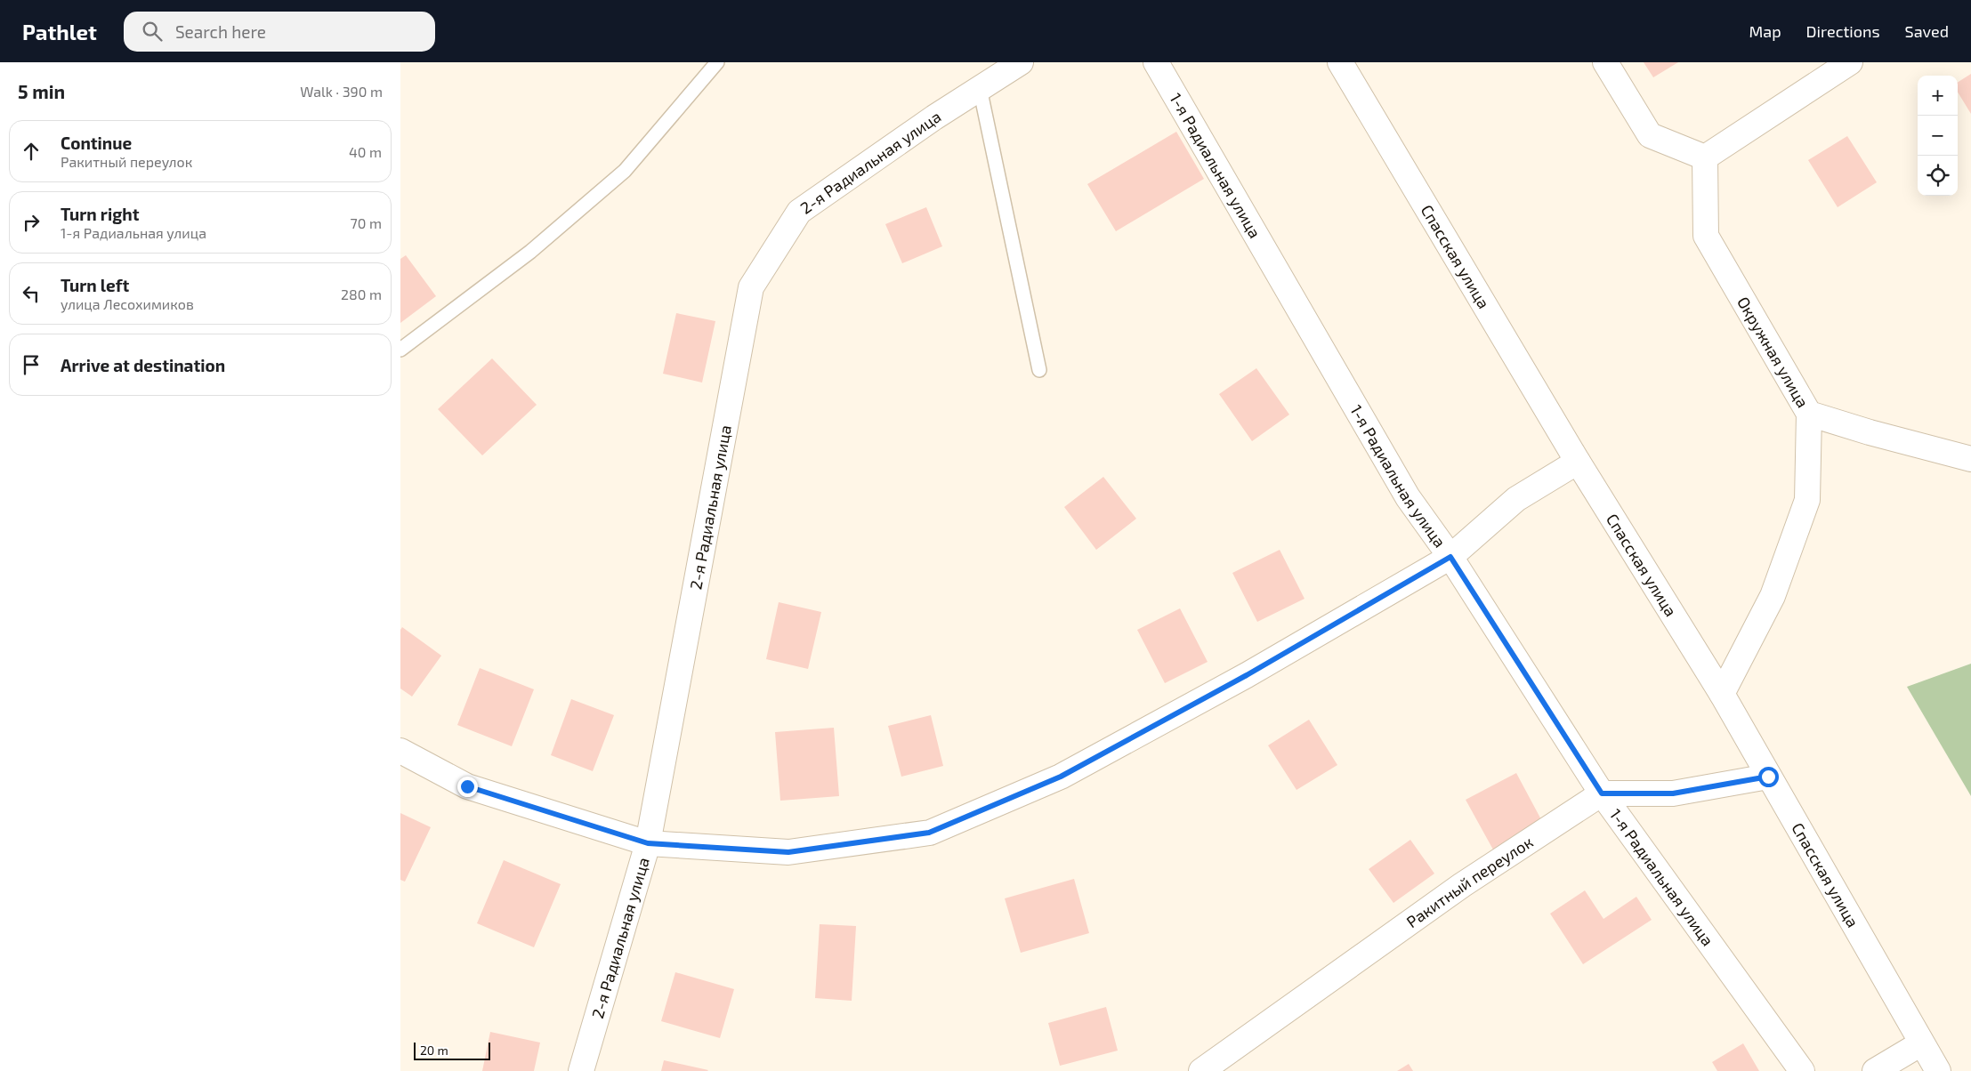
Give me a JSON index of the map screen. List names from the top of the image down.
{
  "streets": {
    "street": [
      "2-я Радиальная улица",
      "1-я Радиальная улица",
      "Спасская улица",
      "Окружная улица",
      "Ракитный переулок"
    ]
  },
  "crossings": [
    ["1-я Радиальная улица", "Ракитный переулок"]
  ],
  "scale_bar": "20 m",
  "page": {
    "header": "Pathlet",
    "search": "Search here",
    "nav": ["Map", "Directions", "Saved"],
    "heading": ["5 min", "Walk · 390 m"],
    "map_buttons": ["+", "−"],
    "list": [
      ["Continue", "Ракитный переулок", "40 m"],
      ["Turn right", "1-я Радиальная улица", "70 m"],
      ["Turn left", "улица Лесохимиков", "280 m"],
      "Arrive at destination"
    ],
    "scale": "20 m"
  }
}
